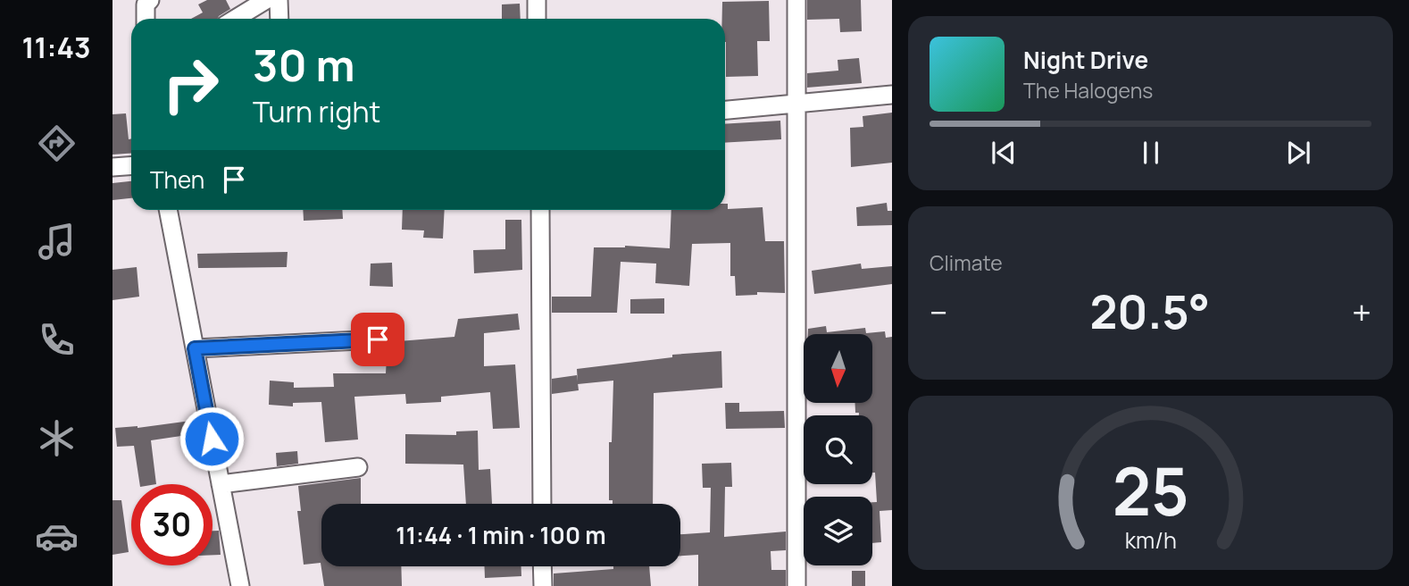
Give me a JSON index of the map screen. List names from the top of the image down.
{
  "north": "bottom",
  "page": {
    "tabs": "11:43",
    "turn": ["30 m", "Turn right"],
    "song": ["Night Drive", "The Halogens"],
    "then": "Then",
    "tile": "Climate",
    "heat": ["−", "20.5°", "+"],
    "limit": "30",
    "trip": "11:44 · 1 min · 100 m",
    "gauge": ["25", "km/h"]
  }
}
